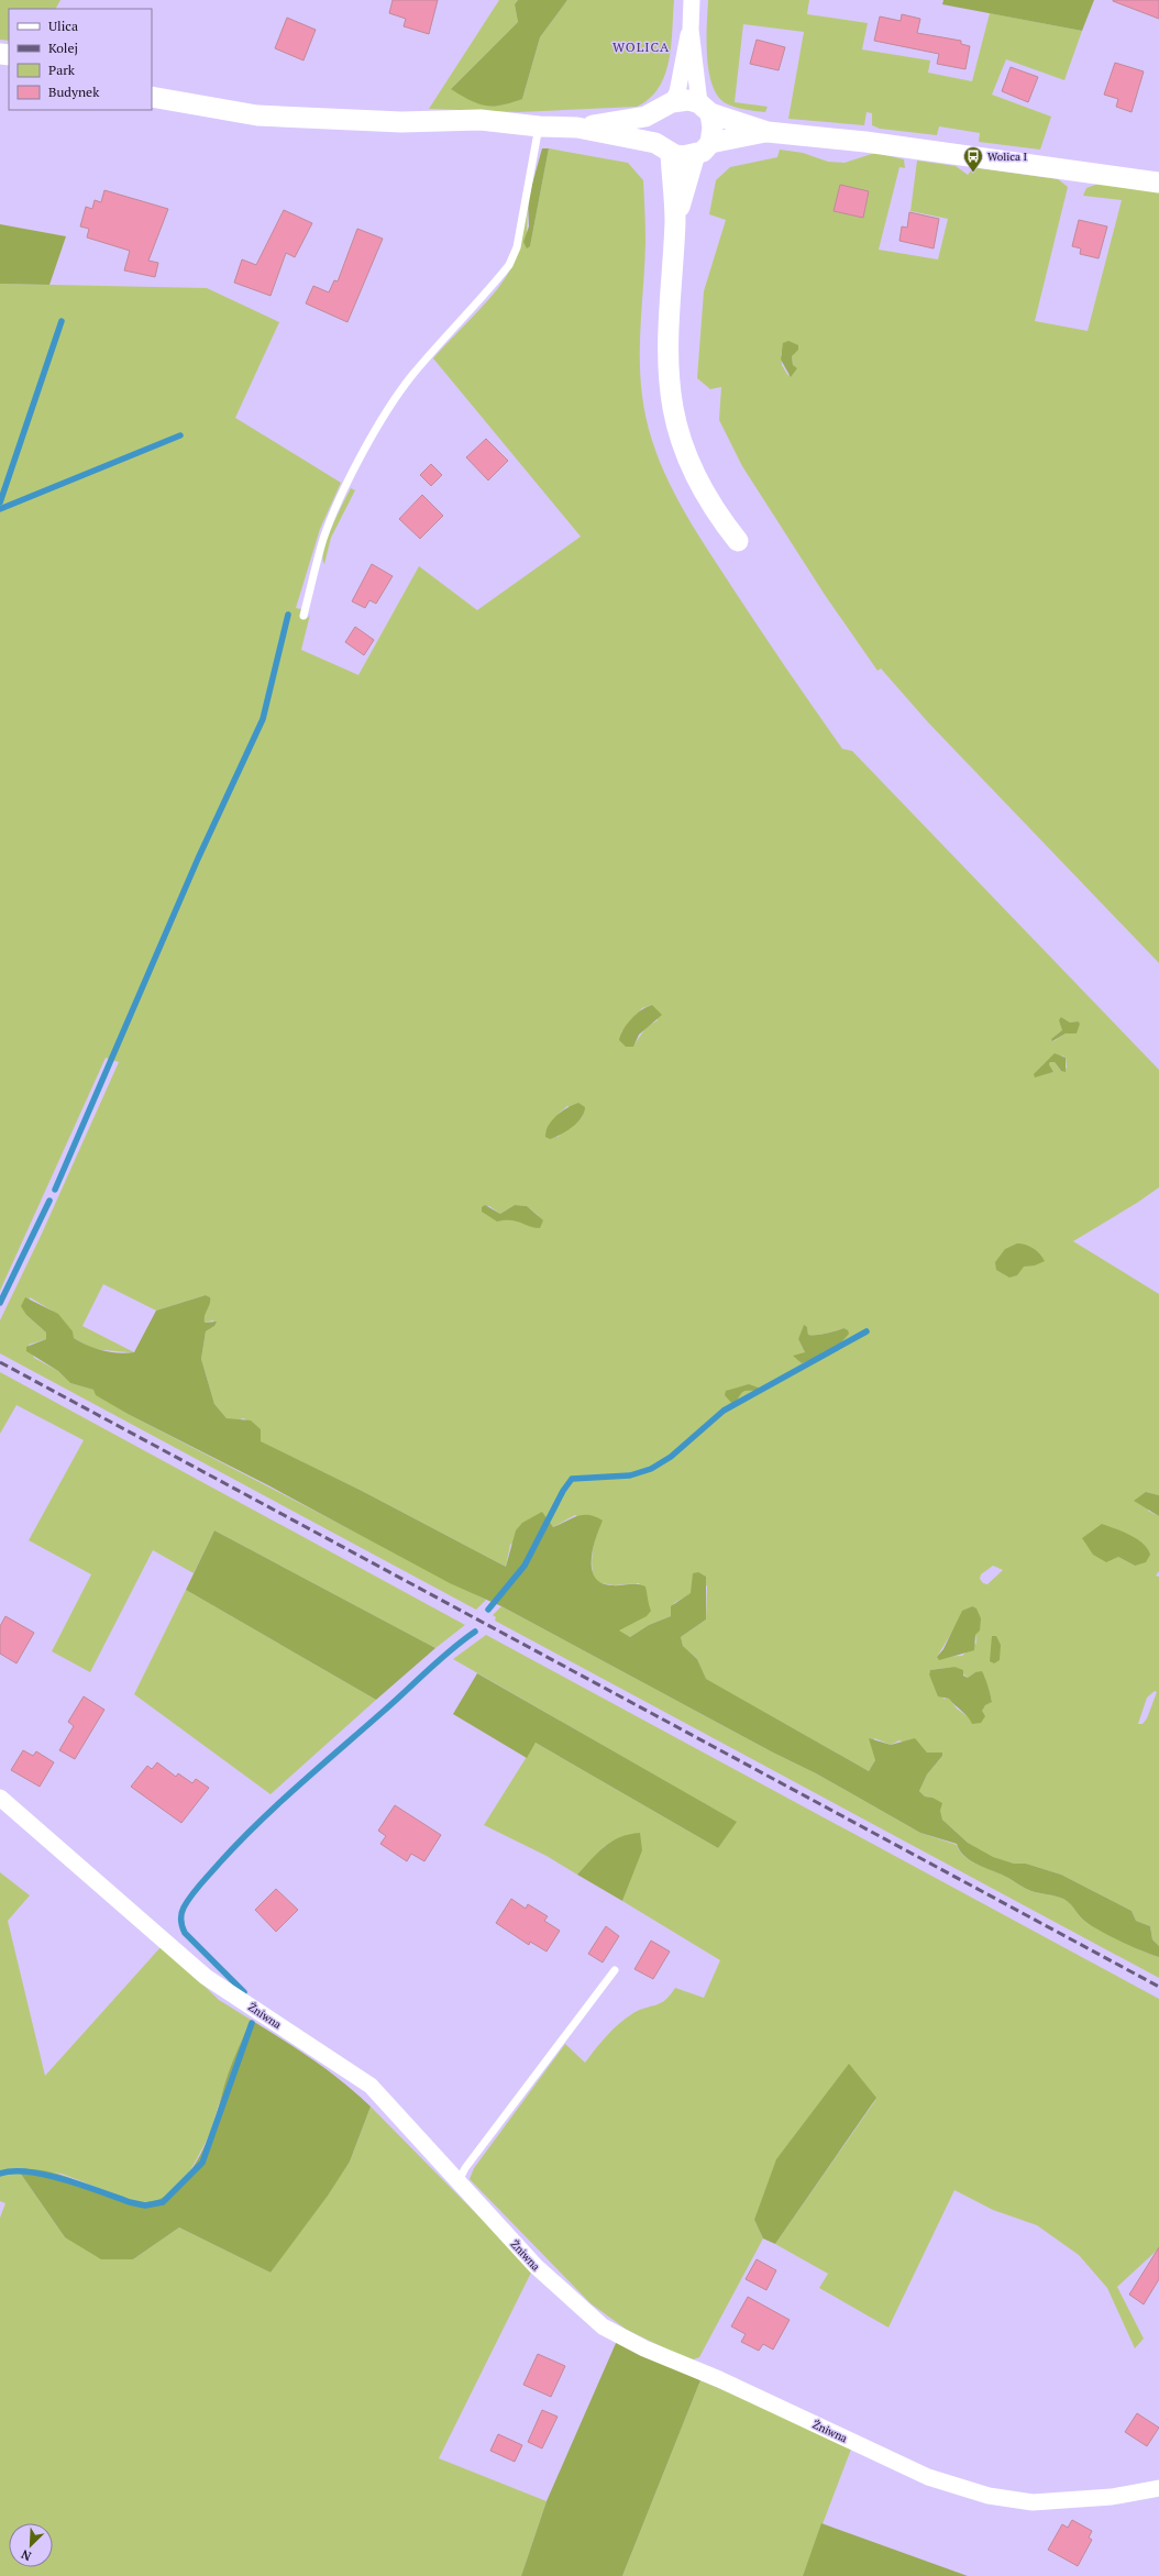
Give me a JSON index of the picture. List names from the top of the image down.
{
  "streets": {
    "street": ["Żniwna"]
  },
  "districts": ["WOLICA"],
  "places": {
    "bus stop": ["Wolica I"]
  },
  "legend": [
    "Ulica",
    "Kolej",
    "Park",
    "Budynek"
  ],
  "north": "bottom left"
}
